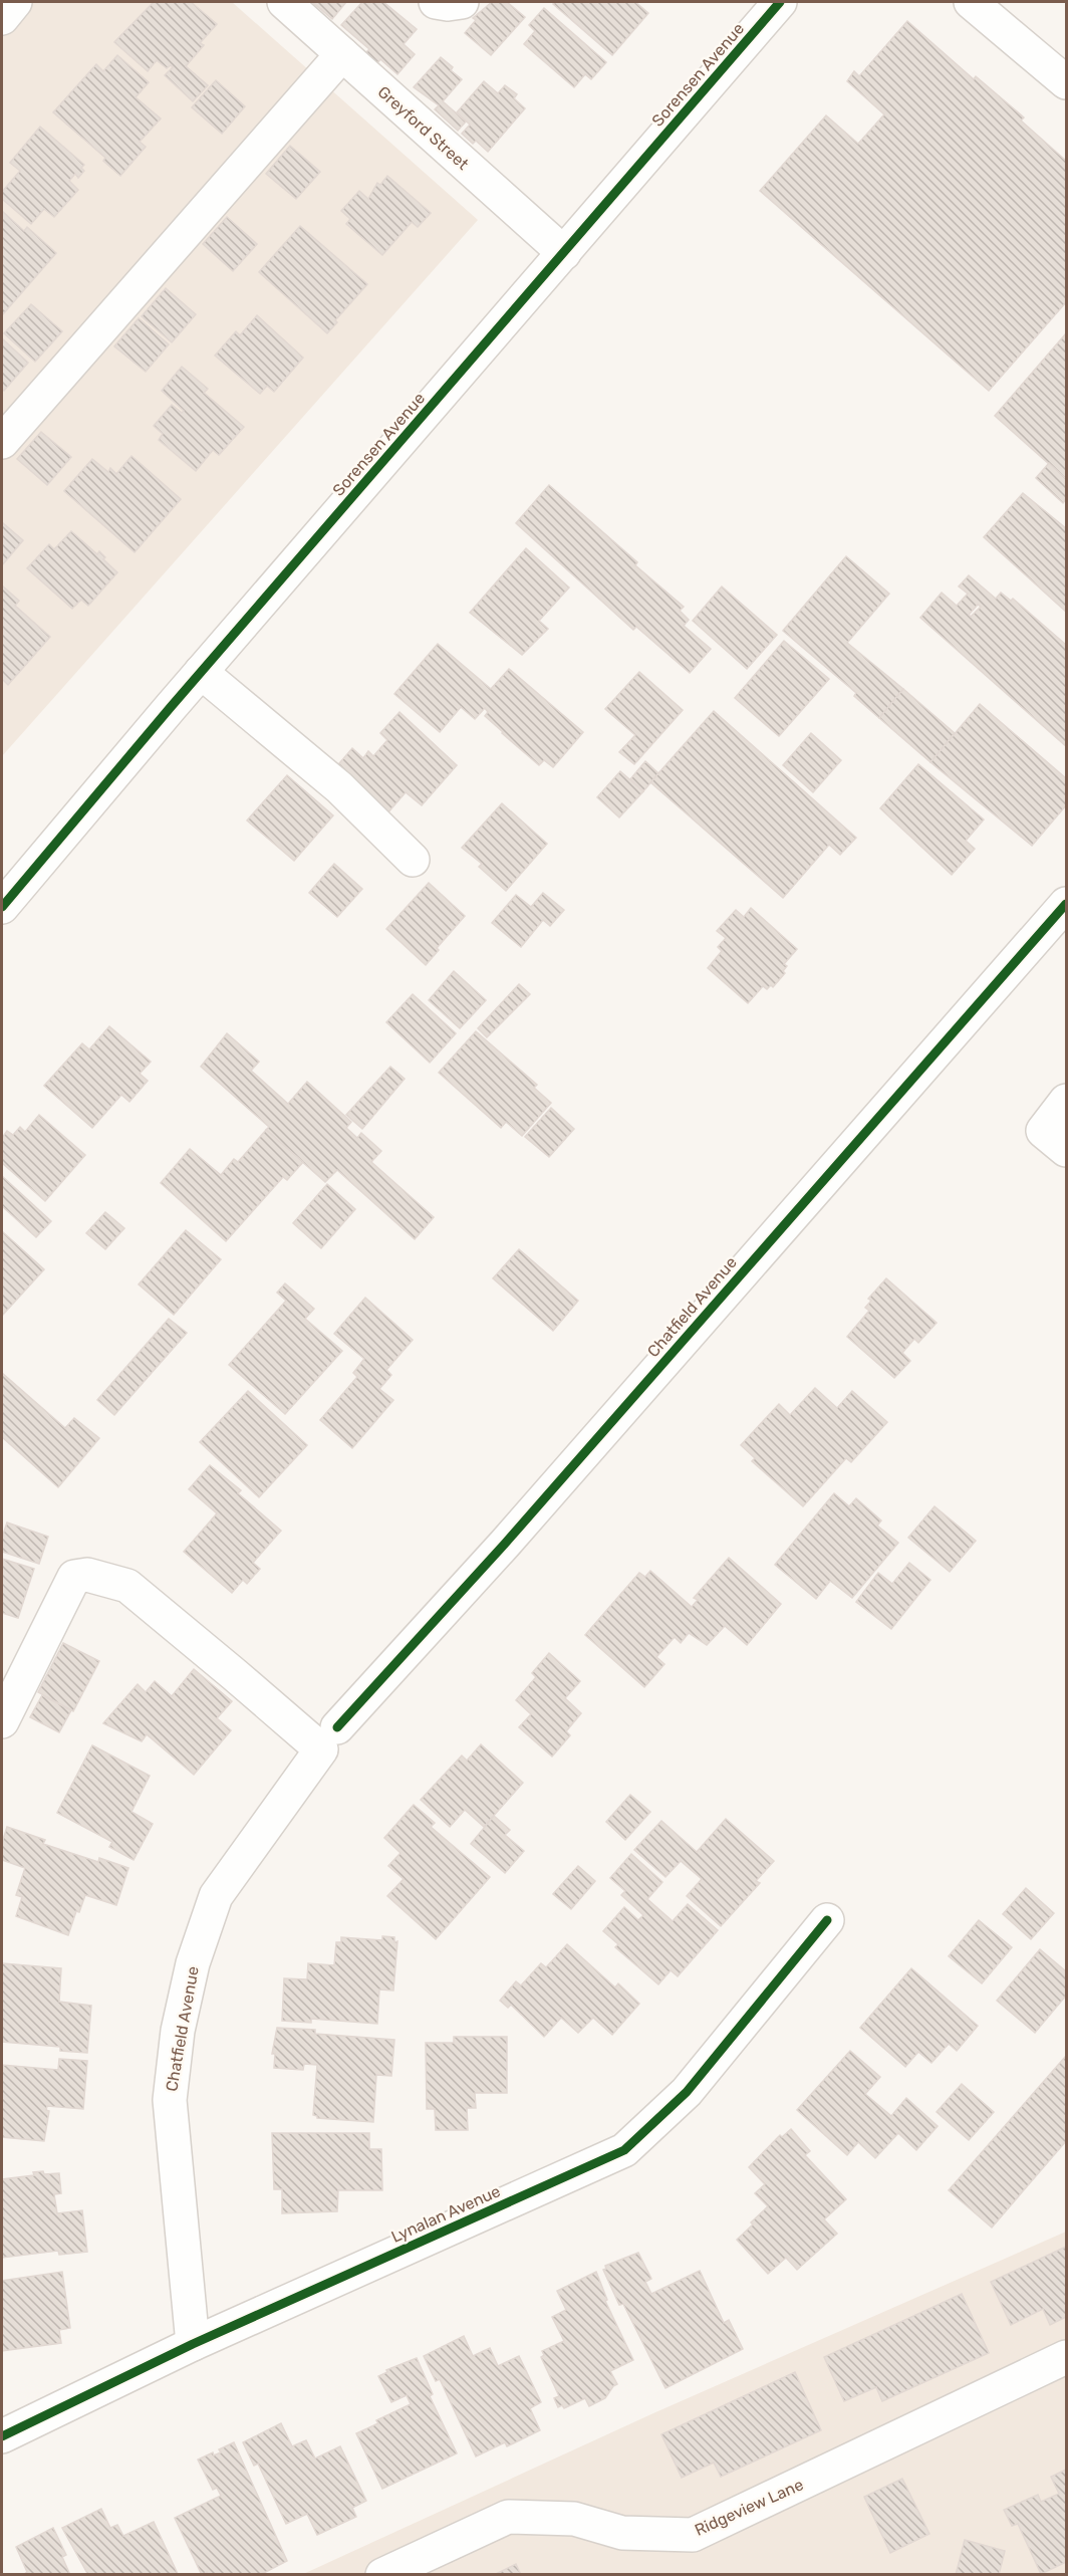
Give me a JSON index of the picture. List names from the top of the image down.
{
  "streets": {
    "street": [
      "Sorensen Avenue",
      "Greyford Street",
      "Chatfield Avenue",
      "Lynalan Avenue",
      "Ridgeview Lane"
    ]
  },
  "crossings": [
    ["Sorensen Avenue", "Greyford Street"],
    ["Chatfield Avenue", "Lynalan Avenue"]
  ]
}
